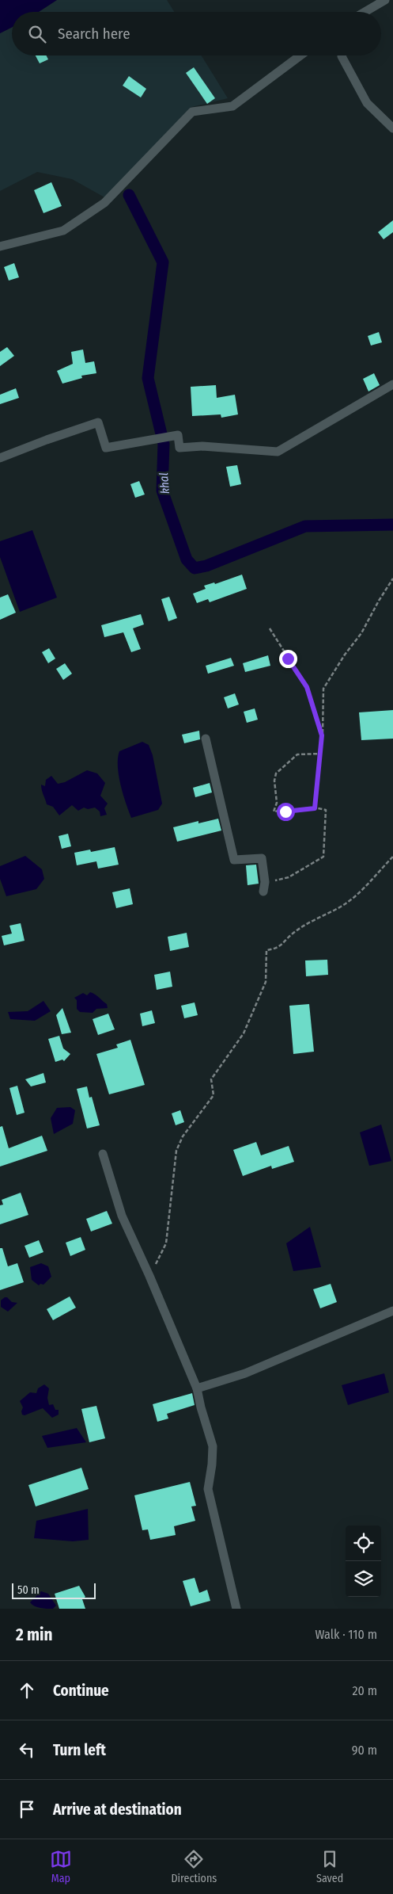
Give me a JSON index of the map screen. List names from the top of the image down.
{
  "water": ["khal"],
  "scale_bar": "50 m",
  "page": {
    "search": "Search here",
    "scale": "50 m",
    "heading": ["2 min", "Walk · 110 m"],
    "list": [
      ["Continue", "20 m"],
      ["Turn left", "90 m"],
      "Arrive at destination"
    ],
    "nav": ["Map", "Directions", "Saved"]
  }
}
